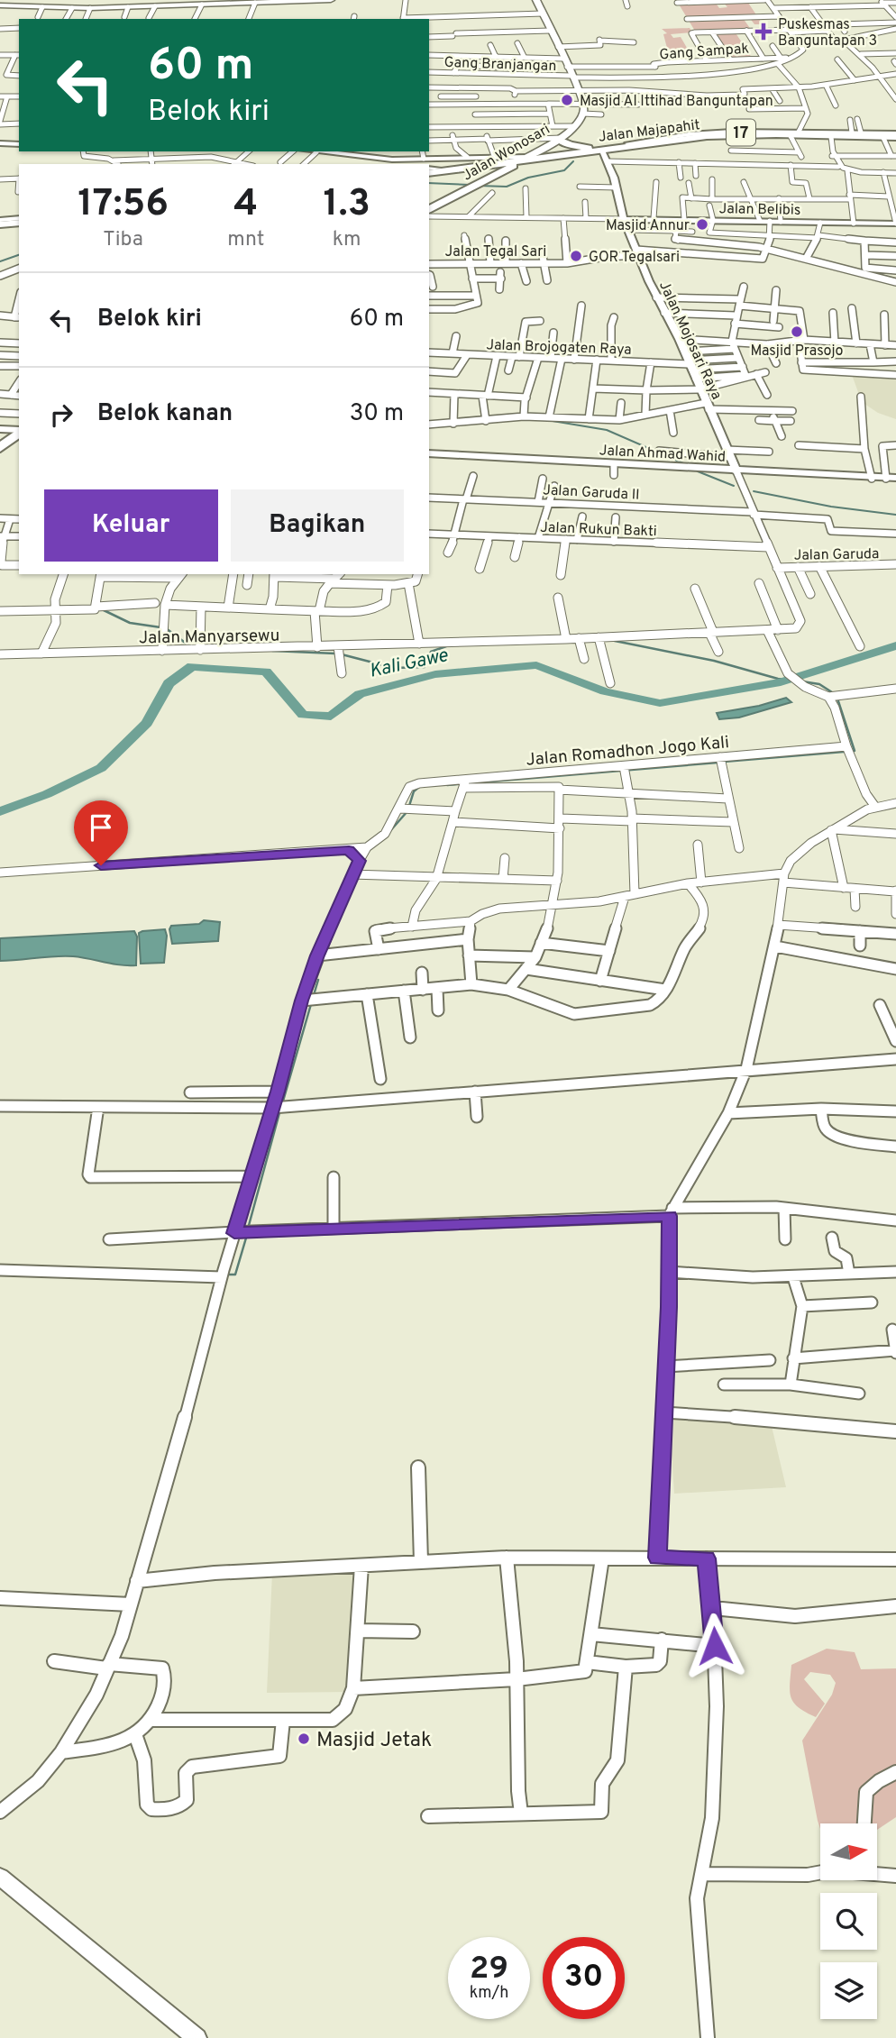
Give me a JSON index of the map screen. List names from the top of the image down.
{
  "streets": {
    "highway": ["Jalan Majapahit", "17", "Jalan Wonosari"],
    "street": [
      "Gang Sampak",
      "Gang Branjangan",
      "Jalan Belibis",
      "Jalan Tegal Sari",
      "Jalan Mojosari Raya",
      "Jalan Brojogaten Raya",
      "Jalan Ahmad Wahid",
      "Jalan Garuda II",
      "Jalan Rukun Bakti",
      "Jalan Garuda",
      "Jalan Manyarsewu",
      "Jalan Romadhon Jogo Kali"
    ]
  },
  "crossings": [
    ["Gang Sampak", "Gang Branjangan"],
    ["Jalan Majapahit", "Jalan Wonosari"],
    ["Jalan Majapahit", "Jalan Mojosari Raya"],
    ["Jalan Belibis", "Jalan Mojosari Raya"],
    ["Jalan Tegal Sari", "Jalan Mojosari Raya"],
    ["Jalan Mojosari Raya", "Jalan Brojogaten Raya"],
    ["Jalan Mojosari Raya", "Jalan Ahmad Wahid"],
    ["Jalan Mojosari Raya", "Jalan Garuda"],
    ["Jalan Ahmad Wahid", "Jalan Garuda"],
    ["Jalan Garuda II", "Jalan Garuda"],
    ["Jalan Rukun Bakti", "Jalan Garuda"]
  ],
  "water": ["Kali Gawe"],
  "places": {
    "health": ["Puskesmas Banguntapan 3"],
    "other": [
      "Masjid Al Ittihad Banguntapan",
      "Masjid Annur",
      "GOR Tegalsari",
      "Masjid Prasojo",
      "Masjid Jetak"
    ]
  },
  "north": "right",
  "page": {
    "turn": ["60 m", "Belok kiri"],
    "eta": [
      "17:56",
      "Tiba",
      "4",
      "mnt",
      "1.3",
      "km"
    ],
    "list": [
      {
        "name": "Belok kiri",
        "value": "60 m"
      },
      {
        "name": "Belok kanan",
        "value": "30 m"
      }
    ],
    "buttons": ["Keluar", "Bagikan"],
    "speed": "29 km/h",
    "limit": "30"
  }
}
